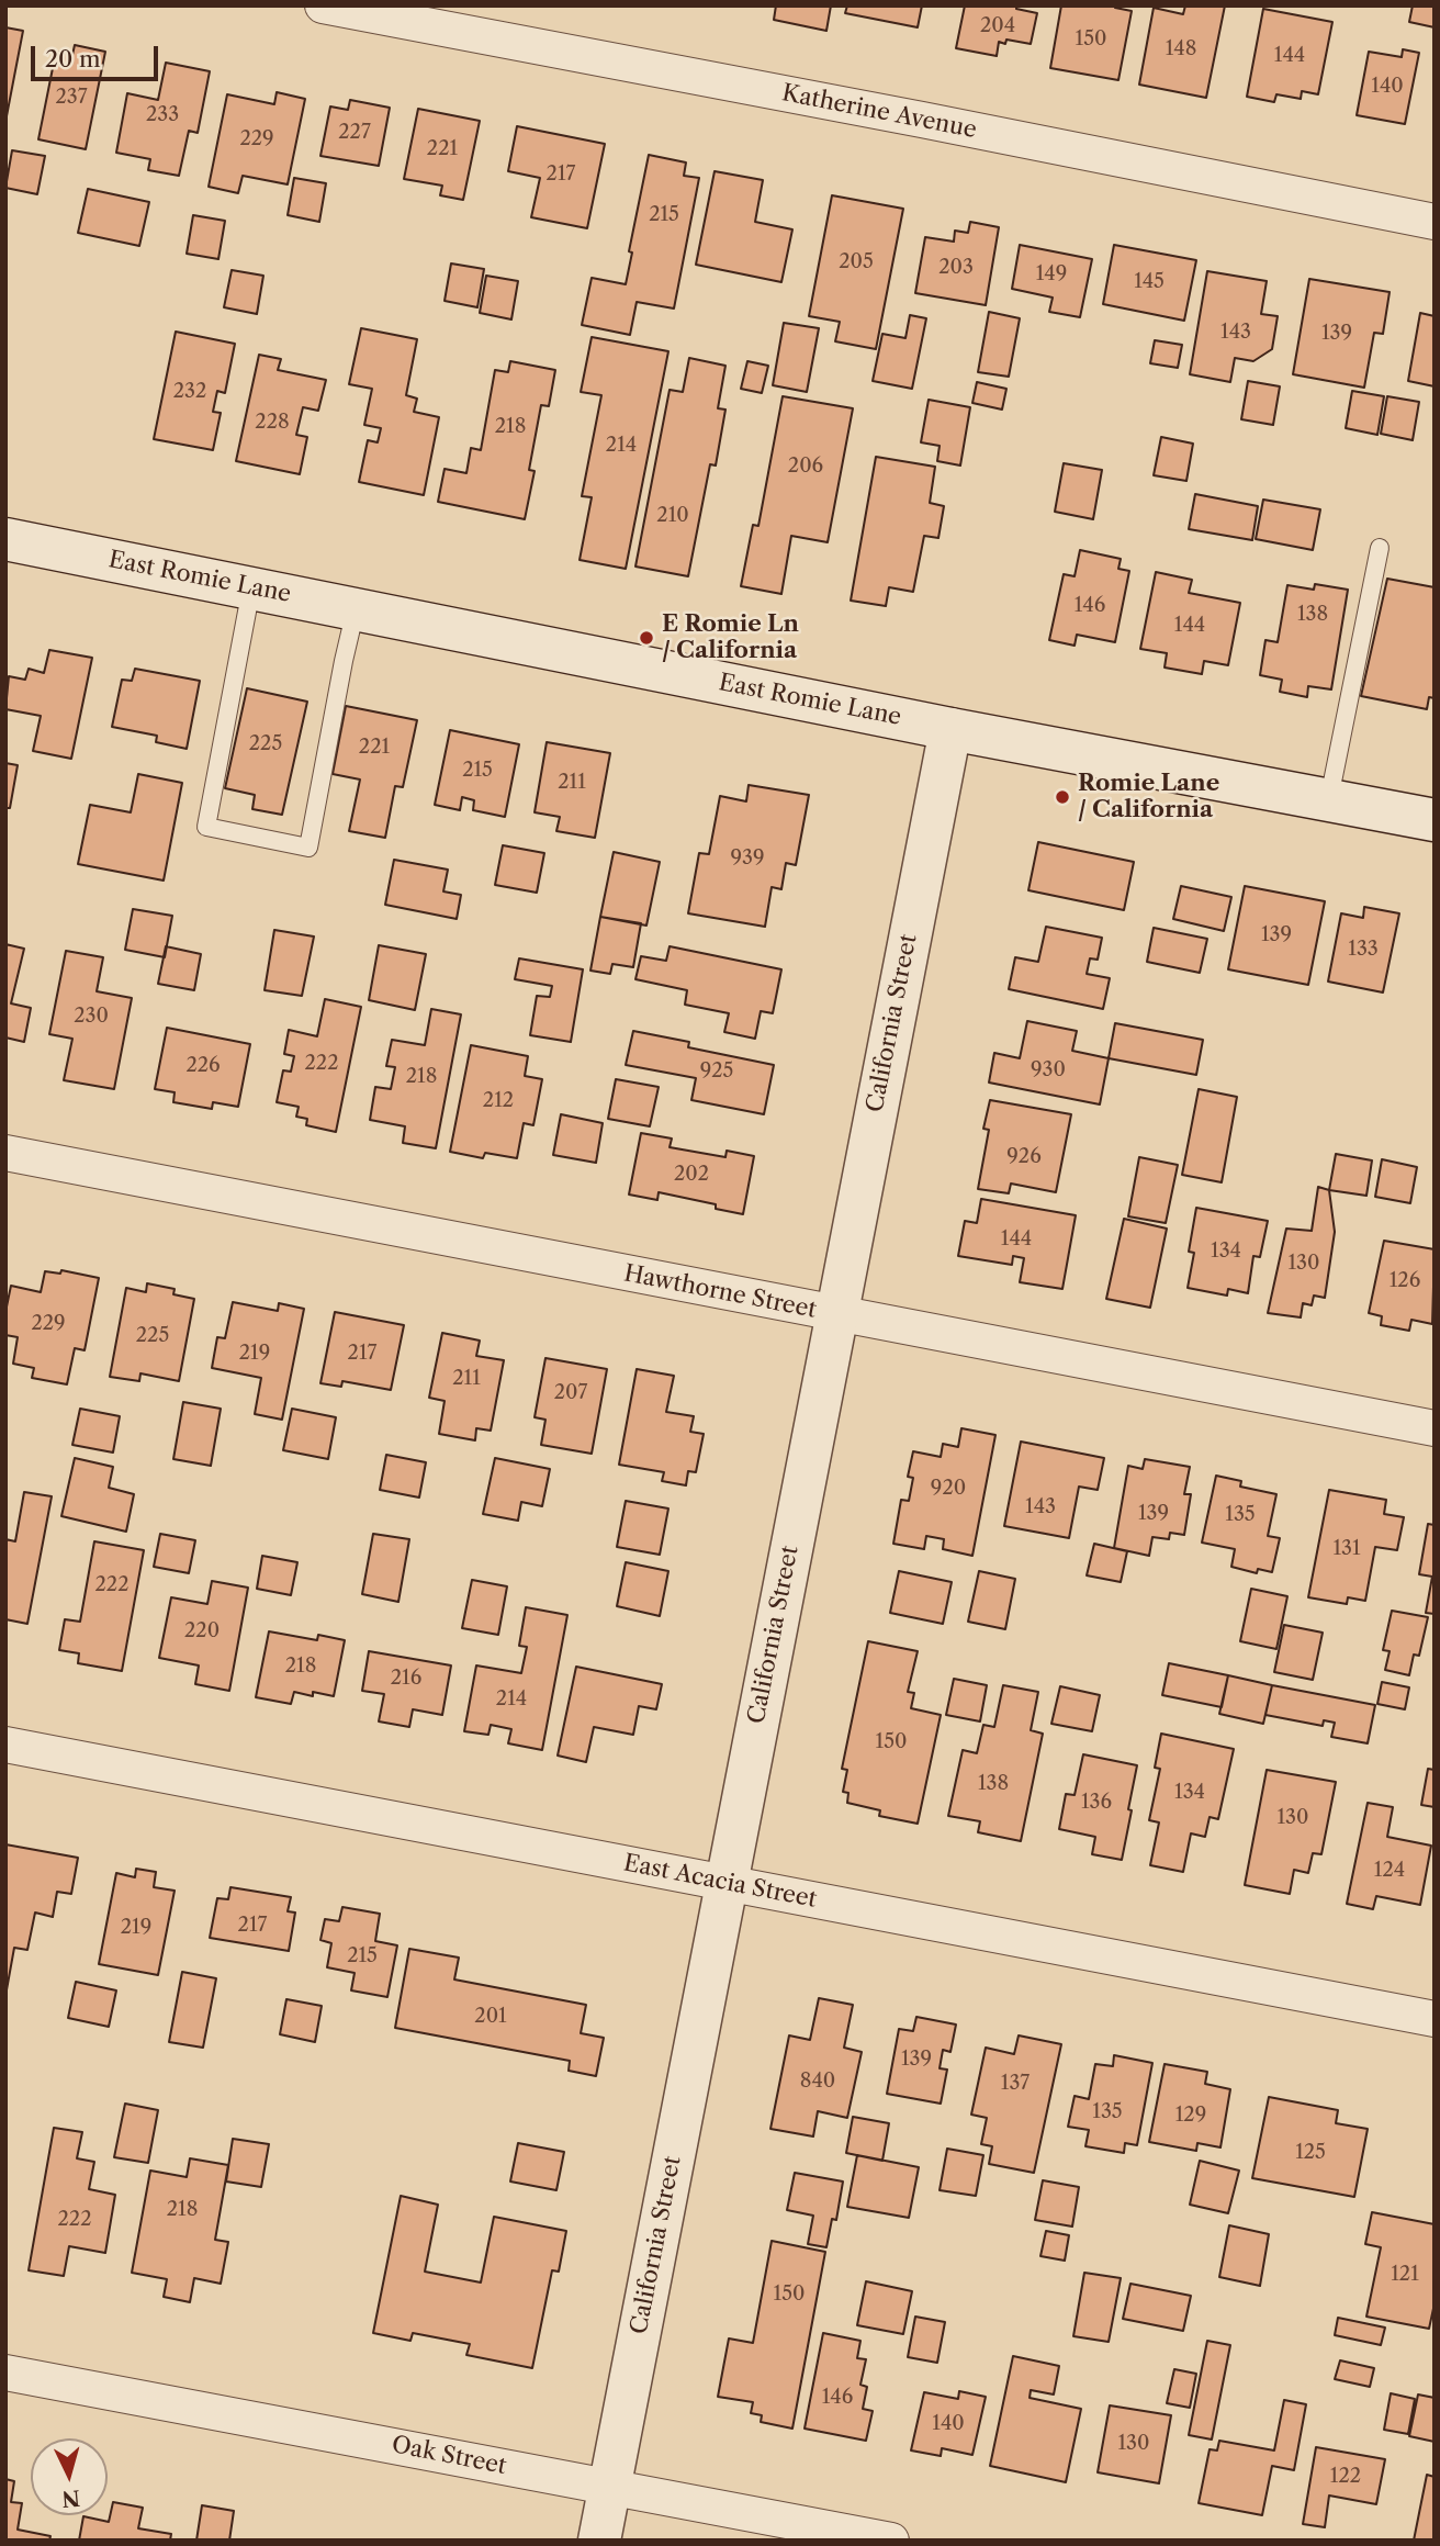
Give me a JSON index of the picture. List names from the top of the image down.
{
  "streets": {
    "street": [
      "Katherine Avenue",
      "East Romie Lane",
      "California Street",
      "Hawthorne Street",
      "East Acacia Street",
      "Oak Street"
    ]
  },
  "crossings": [
    ["East Romie Lane", "California Street"],
    ["California Street", "Hawthorne Street"],
    ["California Street", "East Acacia Street"],
    ["California Street", "Oak Street"]
  ],
  "places": ["E Romie Ln / California", "Romie Lane / California"],
  "house_numbers": [
    "204",
    "150",
    "148",
    "144",
    "140",
    "237",
    "233",
    "227",
    "229",
    "221",
    "217",
    "215",
    "205",
    "203",
    "149",
    "145",
    "143",
    "139",
    "232",
    "228",
    "218",
    "214",
    "206",
    "210",
    "146",
    "138",
    "144",
    "225",
    "221",
    "215",
    "211",
    "939",
    "139",
    "133",
    "230",
    "222",
    "226",
    "930",
    "925",
    "218",
    "212",
    "926",
    "202",
    "144",
    "134",
    "130",
    "126",
    "229",
    "225",
    "219",
    "217",
    "211",
    "207",
    "920",
    "143",
    "139",
    "135",
    "131",
    "222",
    "220",
    "218",
    "216",
    "214",
    "150",
    "138",
    "134",
    "136",
    "130",
    "124",
    "217",
    "219",
    "215",
    "201",
    "139",
    "840",
    "137",
    "135",
    "129",
    "125",
    "218",
    "222",
    "121",
    "150",
    "146",
    "140",
    "130",
    "122"
  ],
  "scale_bar": "20 m",
  "north": "bottom"
}
